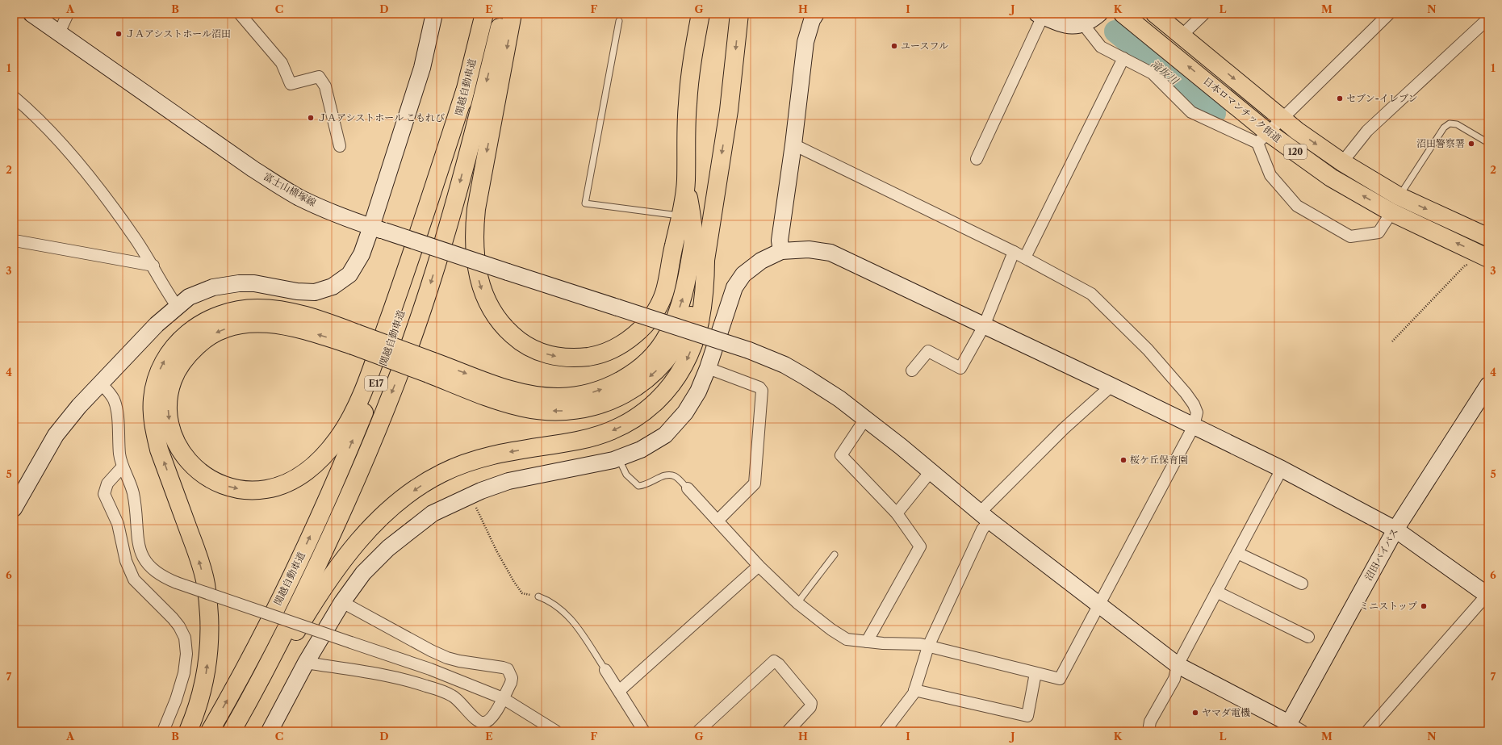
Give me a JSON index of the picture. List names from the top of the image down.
{
  "streets": {
    "highway": [
      "関越自動車道",
      "日本ロマンチック街道",
      "120",
      "E17"
    ],
    "street": ["富士山横塚線", "沼田バイパス"]
  },
  "crossings": [
    ["富士山横塚線", "沼田バイパス"]
  ],
  "water": ["滝坂川"],
  "places": [
    "ＪＡアシストホール沼田",
    "ユースフル",
    "セブン-イレブン",
    "ＪＡアシストホール こもれび",
    "沼田警察署",
    "桜ケ丘保育園",
    "ミニストップ",
    "ヤマダ電機"
  ],
  "grid": {
    "columns": [
      "A",
      "B",
      "C",
      "D",
      "E",
      "F",
      "G",
      "H",
      "I",
      "J",
      "K",
      "L",
      "M",
      "N"
    ],
    "rows": [
      "1",
      "2",
      "3",
      "4",
      "5",
      "6",
      "7"
    ]
  }
}
